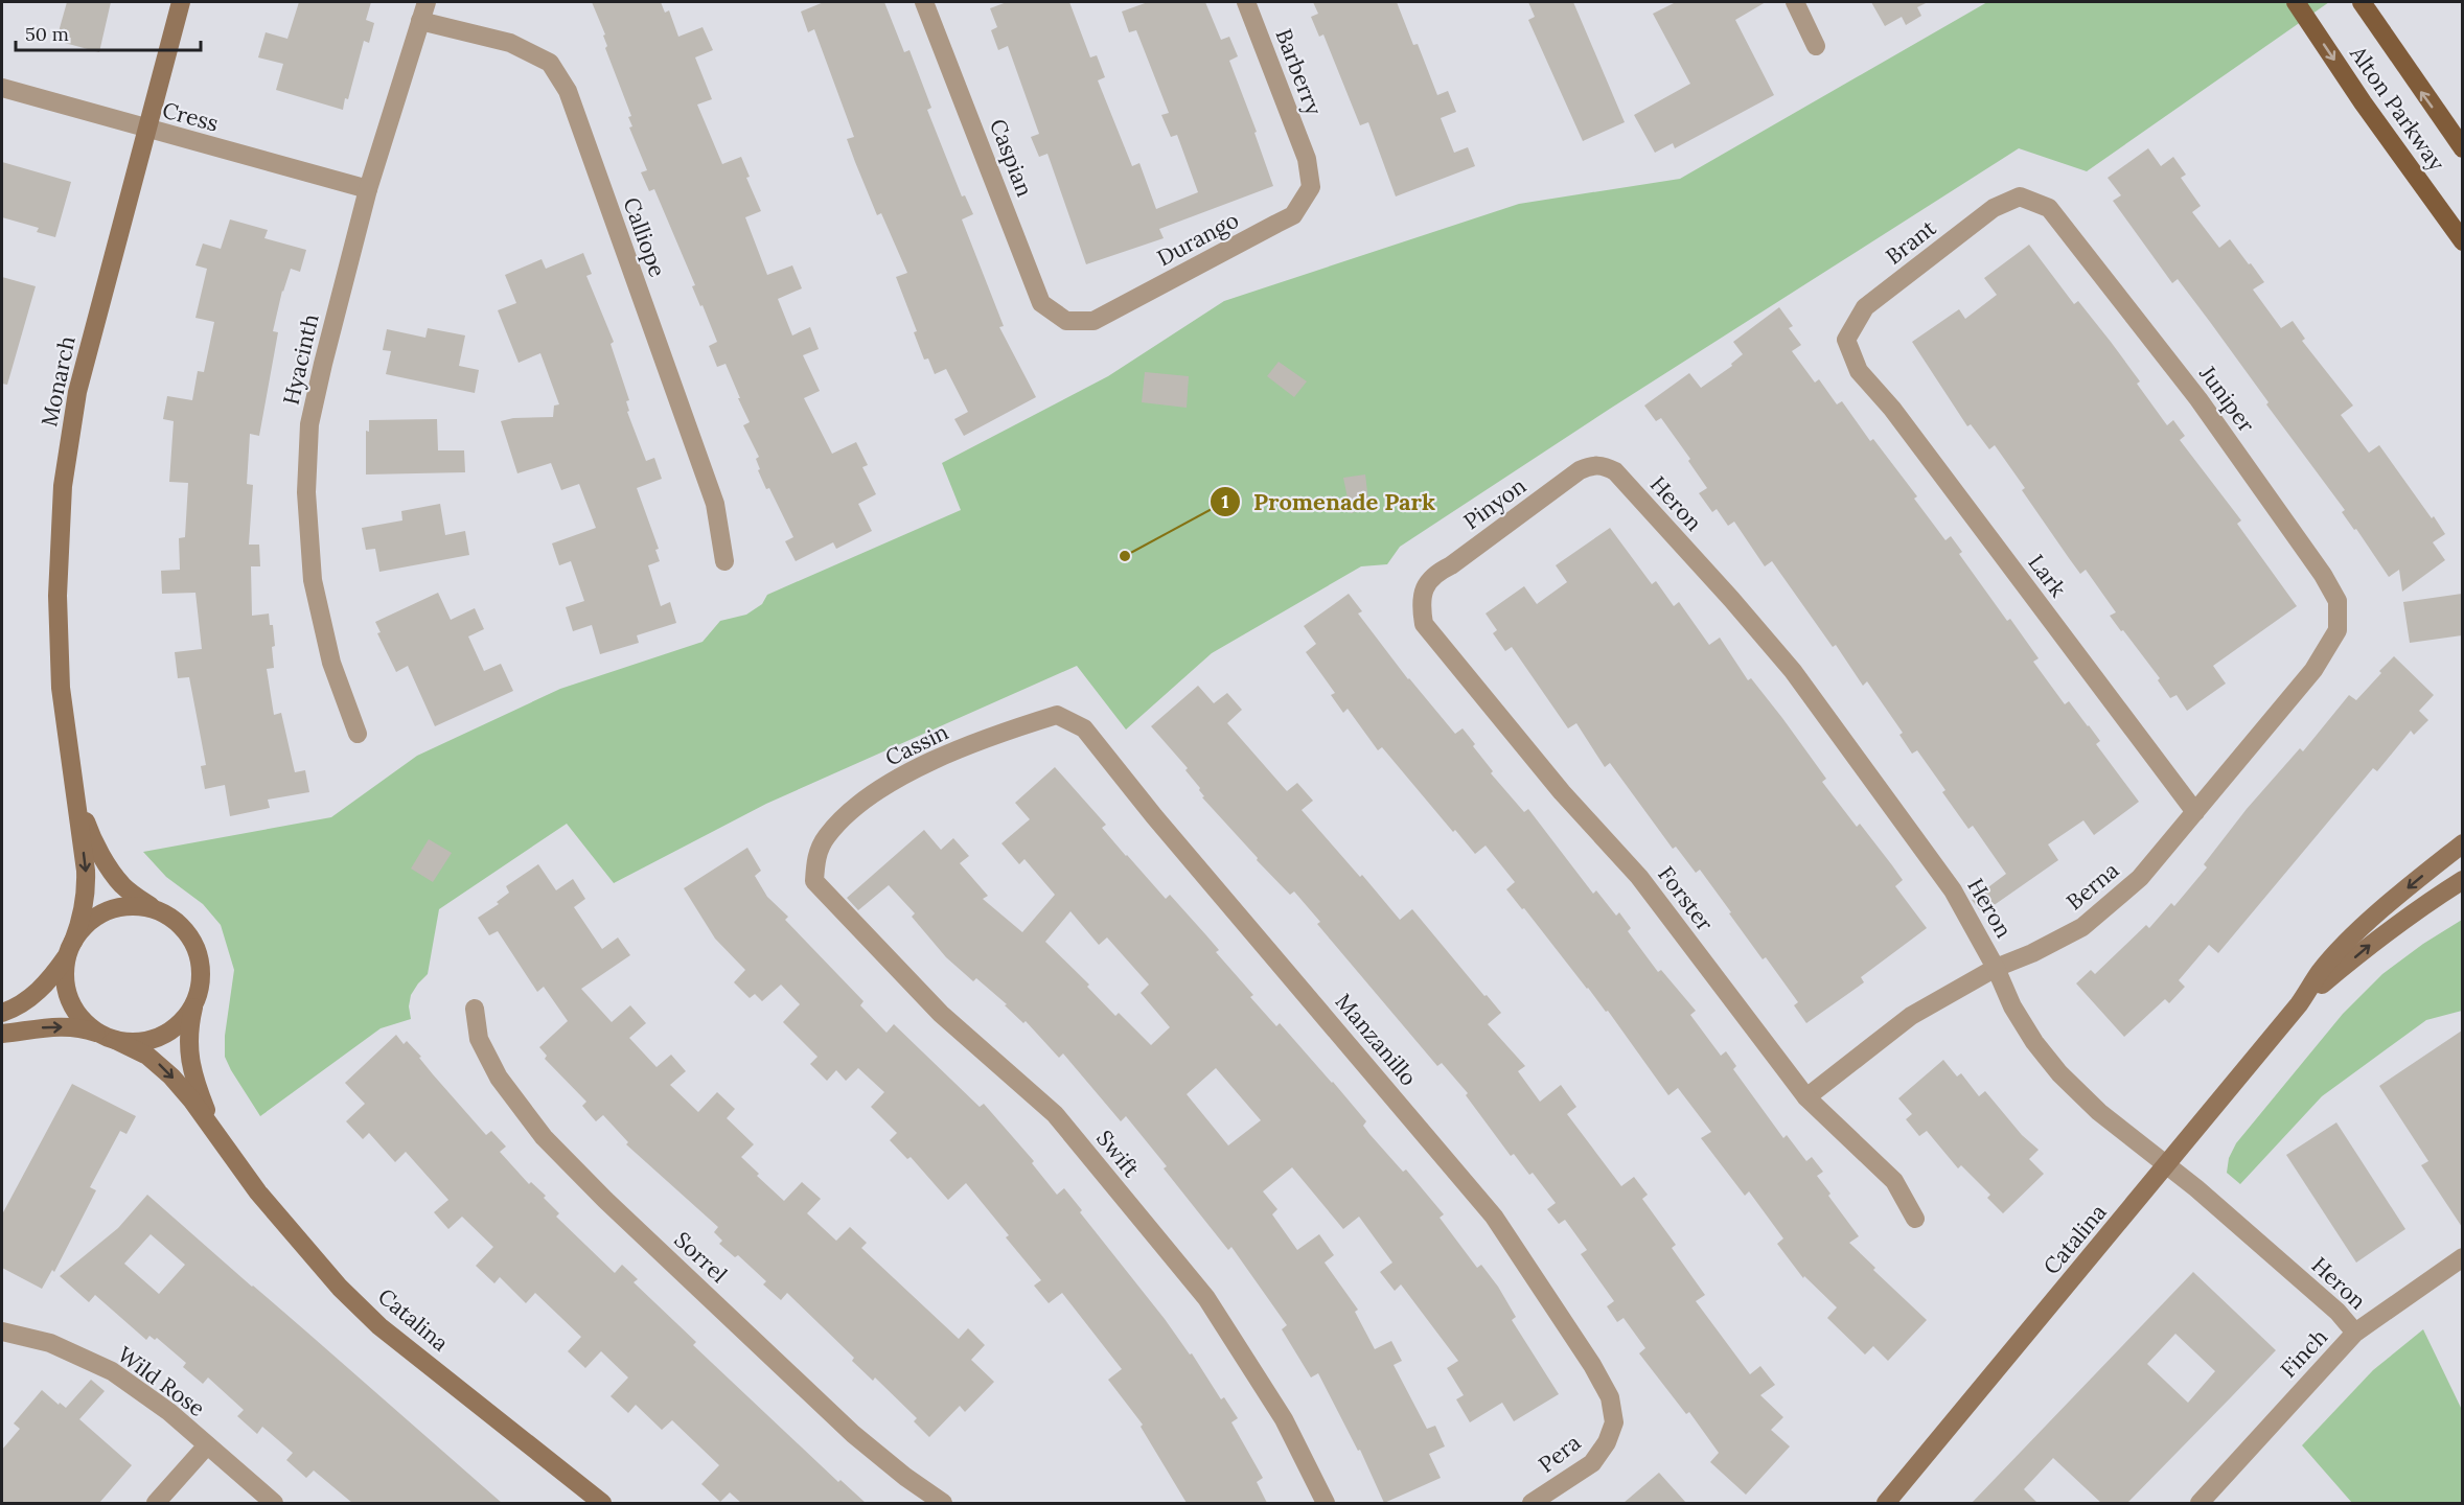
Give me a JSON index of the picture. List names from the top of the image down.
{
  "streets": {
    "main road": ["Alton Parkway"],
    "street": [
      "Barberry",
      "Cress",
      "Caspian",
      "Calliope",
      "Durango",
      "Brant",
      "Hyacinth",
      "Monarch",
      "Juniper",
      "Pinyon",
      "Heron",
      "Lark",
      "Cassin",
      "Berna",
      "Forster",
      "Manzanillo",
      "Swift",
      "Catalina",
      "Sorrel",
      "Finch",
      "Wild Rose",
      "Pera"
    ]
  },
  "crossings": [
    ["Barberry", "Durango"],
    ["Cress", "Hyacinth"],
    ["Cress", "Monarch"],
    ["Caspian", "Durango"],
    ["Calliope", "Hyacinth"],
    ["Brant", "Juniper"],
    ["Brant", "Lark"],
    ["Monarch", "Catalina"],
    ["Juniper", "Berna"],
    ["Pinyon", "Heron"],
    ["Pinyon", "Forster"],
    ["Heron", "Berna"],
    ["Heron", "Catalina"],
    ["Heron", "Finch"],
    ["Lark", "Berna"],
    ["Cassin", "Manzanillo"],
    ["Cassin", "Swift"],
    ["Berna", "Forster"],
    ["Manzanillo", "Pera"]
  ],
  "places": ["Promenade Park"],
  "scale_bar": "50 m"
}
